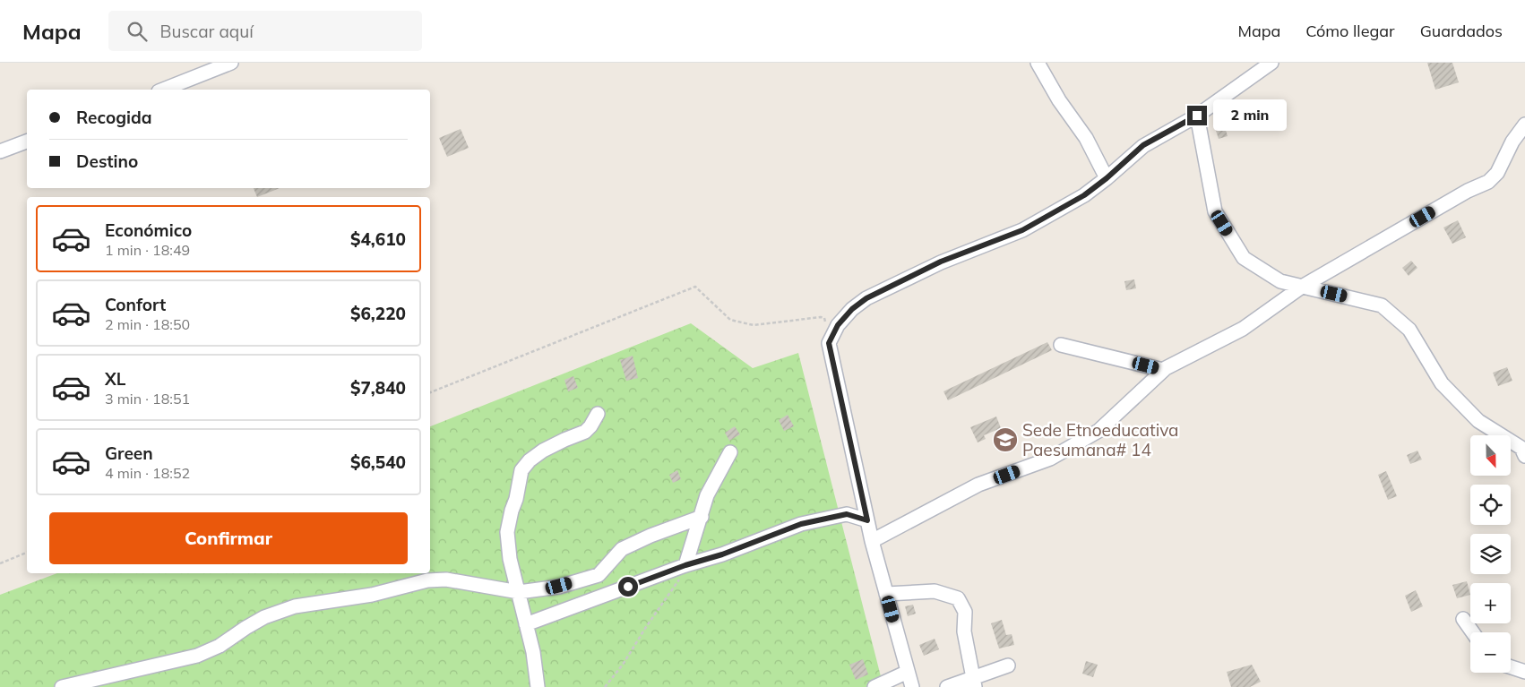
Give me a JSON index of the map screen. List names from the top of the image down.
{
  "places": {
    "school or university": ["Sede Etnoeducativa Paesumana# 14"]
  },
  "north": "bottom",
  "page": {
    "header": "Mapa",
    "search": "Buscar aquí",
    "nav": ["Mapa", "Cómo llegar", "Guardados"],
    "banner": ["Recogida", "Destino"],
    "bubble": "2 min",
    "list": [
      {
        "name": "Económico",
        "note": "1 min · 18:49",
        "value": "$4,610"
      },
      {
        "name": "Confort",
        "note": "2 min · 18:50",
        "value": "$6,220"
      },
      {
        "name": "XL",
        "note": "3 min · 18:51",
        "value": "$7,840"
      },
      {
        "name": "Green",
        "note": "4 min · 18:52",
        "value": "$6,540"
      }
    ],
    "map_buttons": ["+", "−"],
    "buttons": "Confirmar"
  }
}
